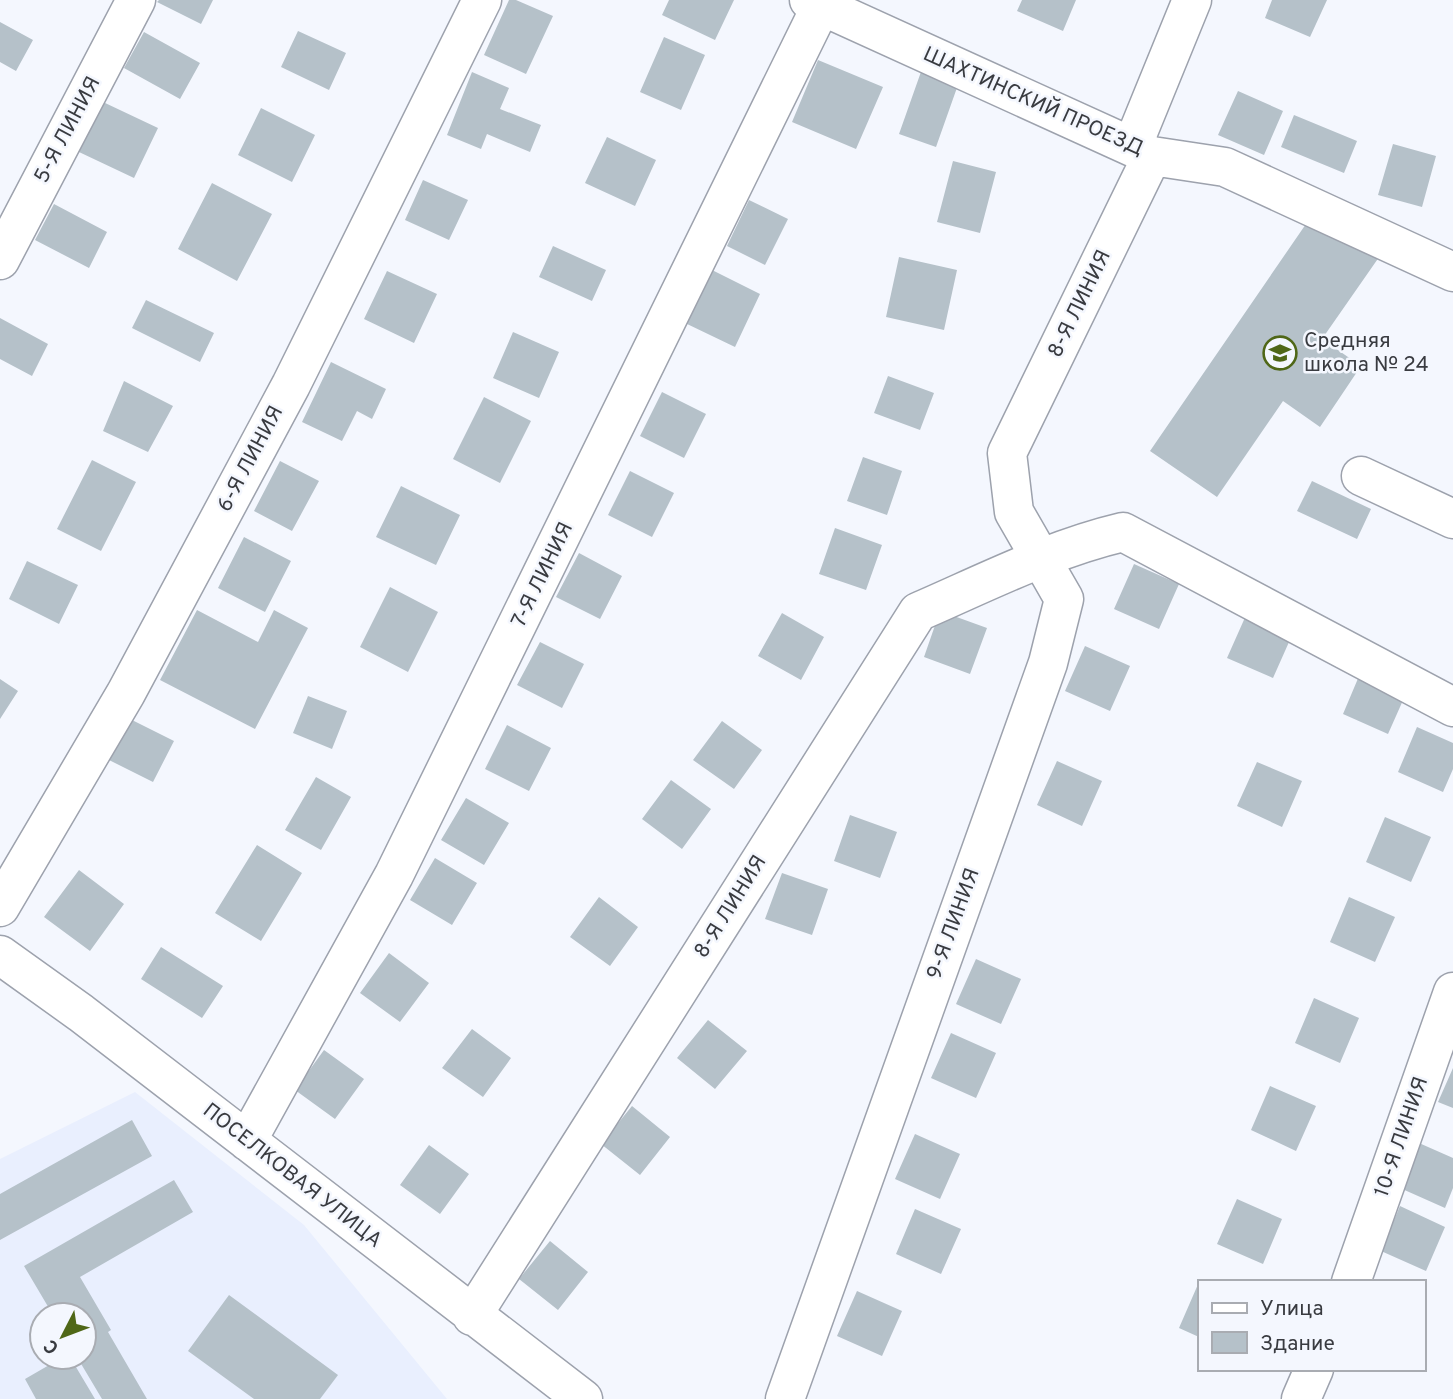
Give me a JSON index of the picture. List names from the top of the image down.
{
  "streets": {
    "street": [
      "ШАХТИНСКИЙ ПРОЕЗД",
      "5-Я ЛИНИЯ",
      "8-Я ЛИНИЯ",
      "6-Я ЛИНИЯ",
      "7-Я ЛИНИЯ",
      "9-Я ЛИНИЯ",
      "10-Я ЛИНИЯ",
      "ПОСЕЛКОВАЯ УЛИЦА"
    ]
  },
  "crossings": [
    ["ШАХТИНСКИЙ ПРОЕЗД", "8-Я ЛИНИЯ"],
    ["ШАХТИНСКИЙ ПРОЕЗД", "7-Я ЛИНИЯ"],
    ["8-Я ЛИНИЯ", "9-Я ЛИНИЯ"],
    ["8-Я ЛИНИЯ", "ПОСЕЛКОВАЯ УЛИЦА"],
    ["7-Я ЛИНИЯ", "ПОСЕЛКОВАЯ УЛИЦА"]
  ],
  "places": {
    "school or university": ["Средняя школа № 24"]
  },
  "legend": ["Улица", "Здание"],
  "north": "bottom left"
}
